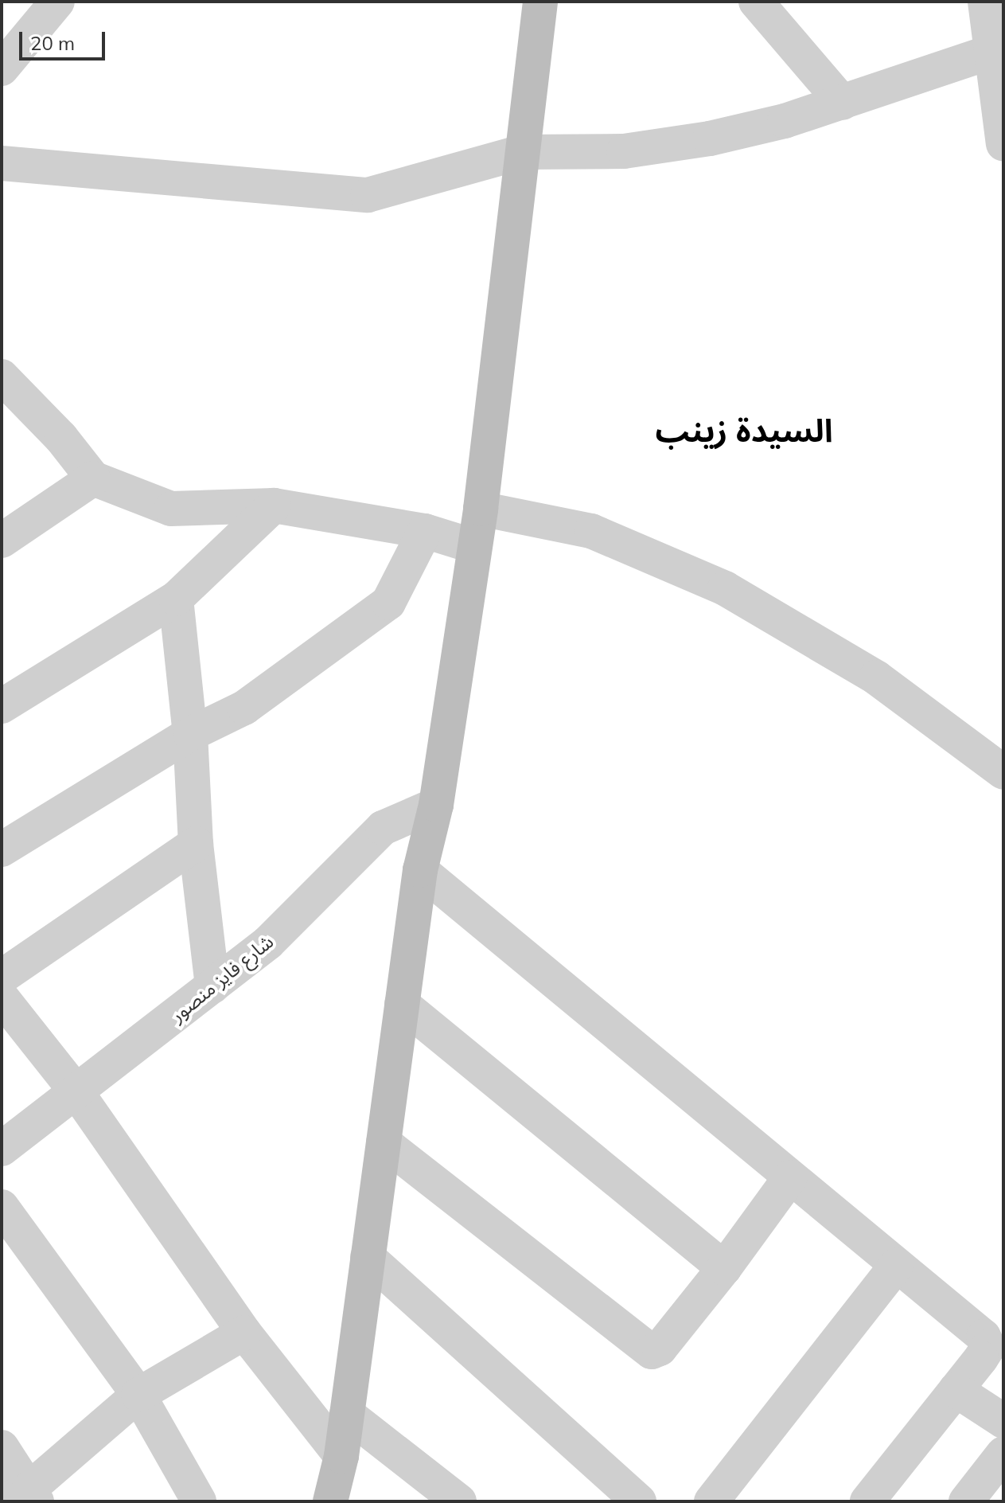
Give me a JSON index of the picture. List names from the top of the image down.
{
  "streets": {
    "street": ["شارع فايز منصور"]
  },
  "districts": ["السيدة زينب"],
  "scale_bar": "20 m"
}
